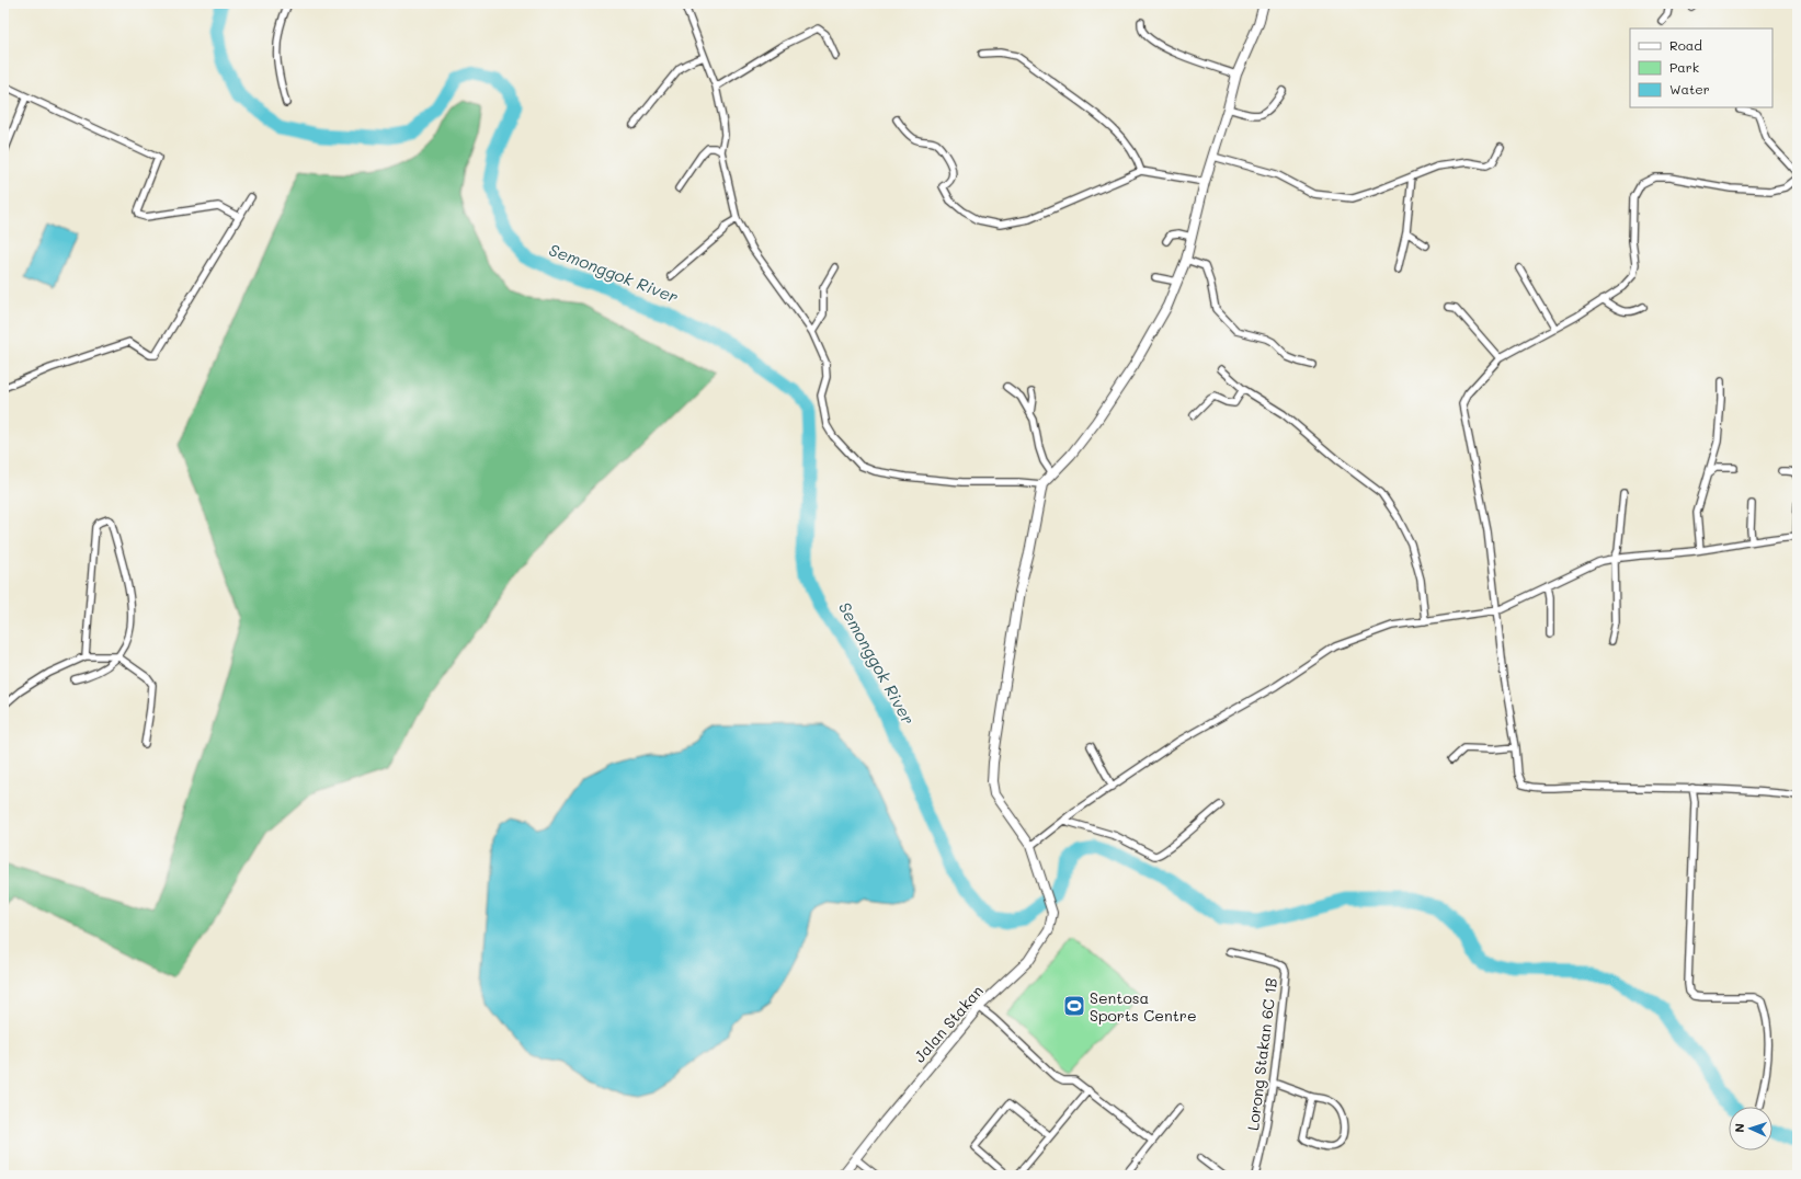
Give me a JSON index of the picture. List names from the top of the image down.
{
  "streets": {
    "main road": ["Jalan Stakan"],
    "street": ["Lorong Stakan 6C 1B"]
  },
  "water": ["Semonggok River"],
  "places": {
    "sports": ["Sentosa Sports Centre"]
  },
  "legend": ["Road", "Park", "Water"],
  "north": "left"
}
